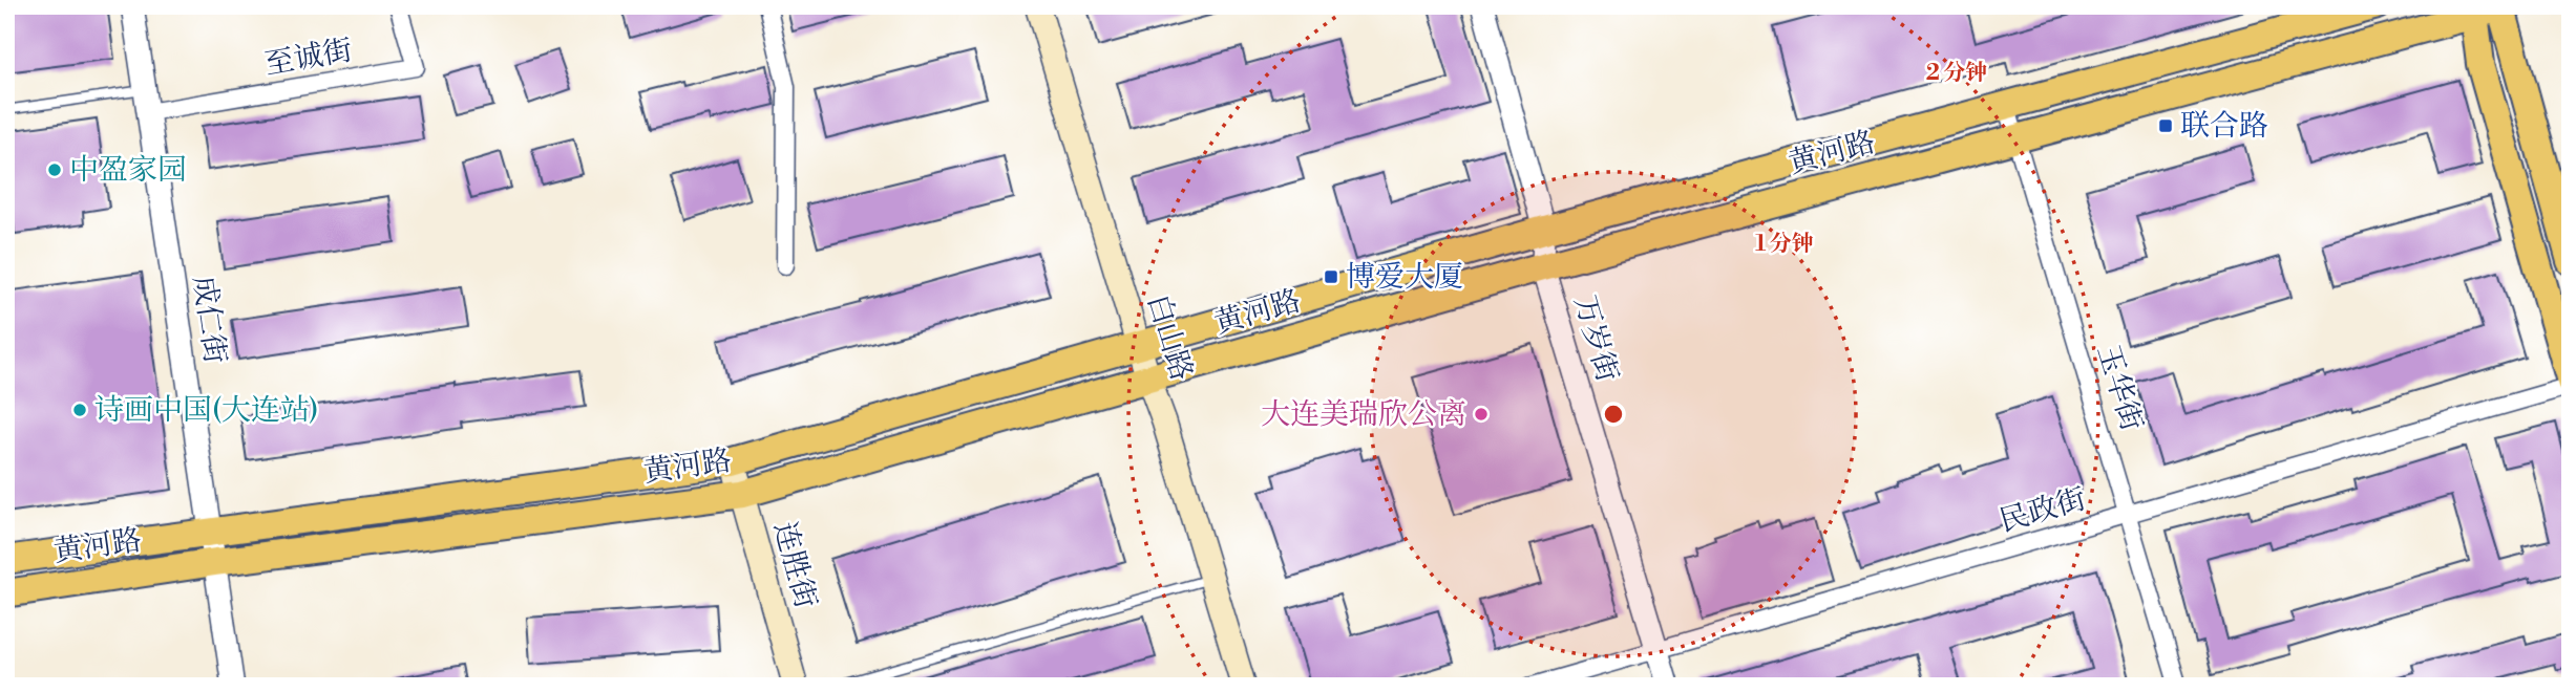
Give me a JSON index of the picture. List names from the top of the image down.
{
  "streets": {
    "main road": ["黄河路", "白山路", "连胜街"],
    "street": [
      "至诚街",
      "成仁街",
      "万岁街",
      "玉华街",
      "民政街"
    ]
  },
  "crossings": [
    ["至诚街", "成仁街"],
    ["黄河路", "成仁街"],
    ["黄河路", "白山路"],
    ["黄河路", "万岁街"],
    ["黄河路", "玉华街"],
    ["黄河路", "连胜街"],
    ["万岁街", "民政街"],
    ["玉华街", "民政街"]
  ],
  "places": {
    "transit": ["联合路", "博爱大厦"],
    "other": ["中盈家园", "诗画中国(大连站)", "大连美瑞欣公离"]
  },
  "rings": ["2 分钟", "1 分钟"]
}
